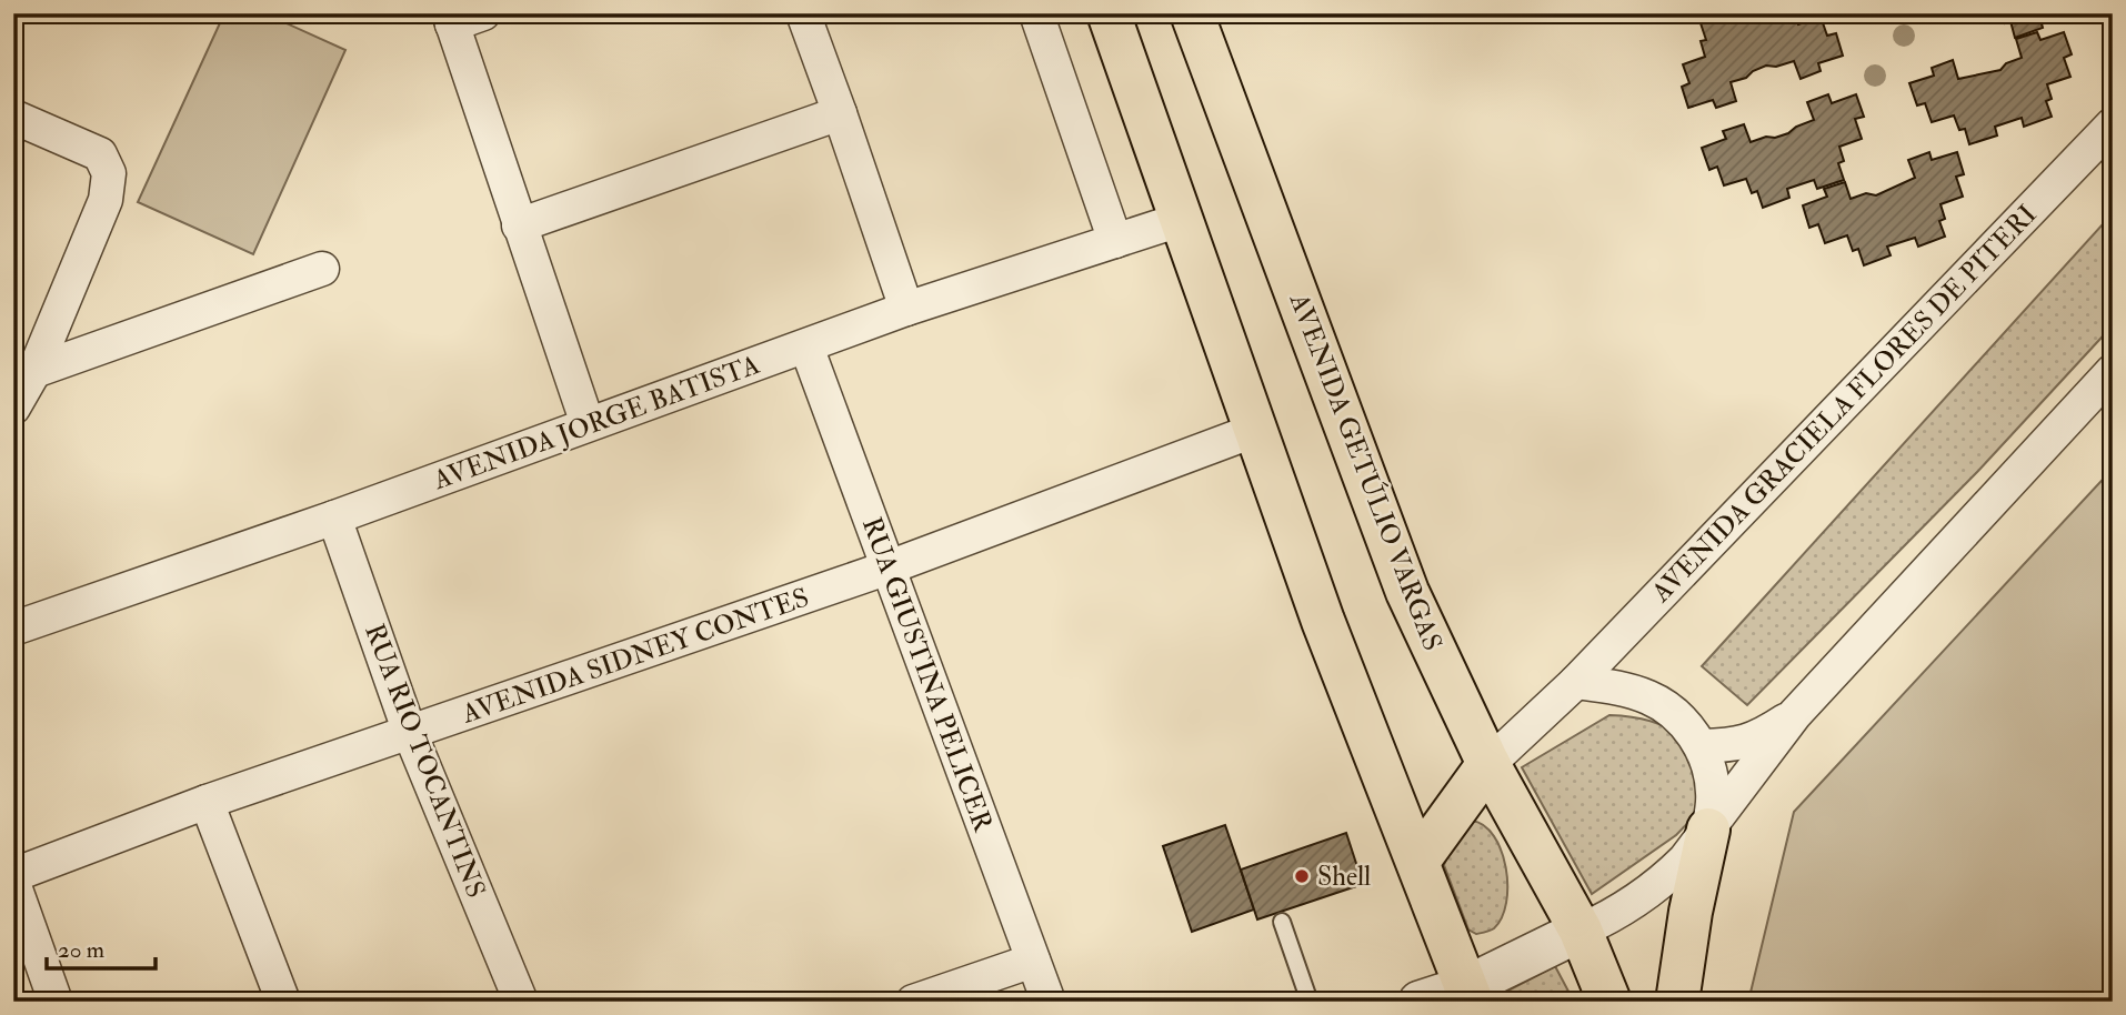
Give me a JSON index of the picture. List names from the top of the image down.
{
  "streets": {
    "main road": ["AVENIDA GETÚLIO VARGAS"],
    "street": [
      "AVENIDA GRACIELA FLORES DE PITERI",
      "AVENIDA JORGE BATISTA",
      "AVENIDA SIDNEY CONTES",
      "RUA GIUSTINA PELICER",
      "RUA RIO TOCANTINS"
    ]
  },
  "crossings": [
    ["AVENIDA GRACIELA FLORES DE PITERI", "AVENIDA GETÚLIO VARGAS"],
    ["AVENIDA JORGE BATISTA", "RUA GIUSTINA PELICER"],
    ["AVENIDA JORGE BATISTA", "RUA RIO TOCANTINS"],
    ["AVENIDA SIDNEY CONTES", "RUA GIUSTINA PELICER"],
    ["AVENIDA SIDNEY CONTES", "RUA RIO TOCANTINS"]
  ],
  "places": ["Shell"],
  "scale_bar": "20 m"
}
